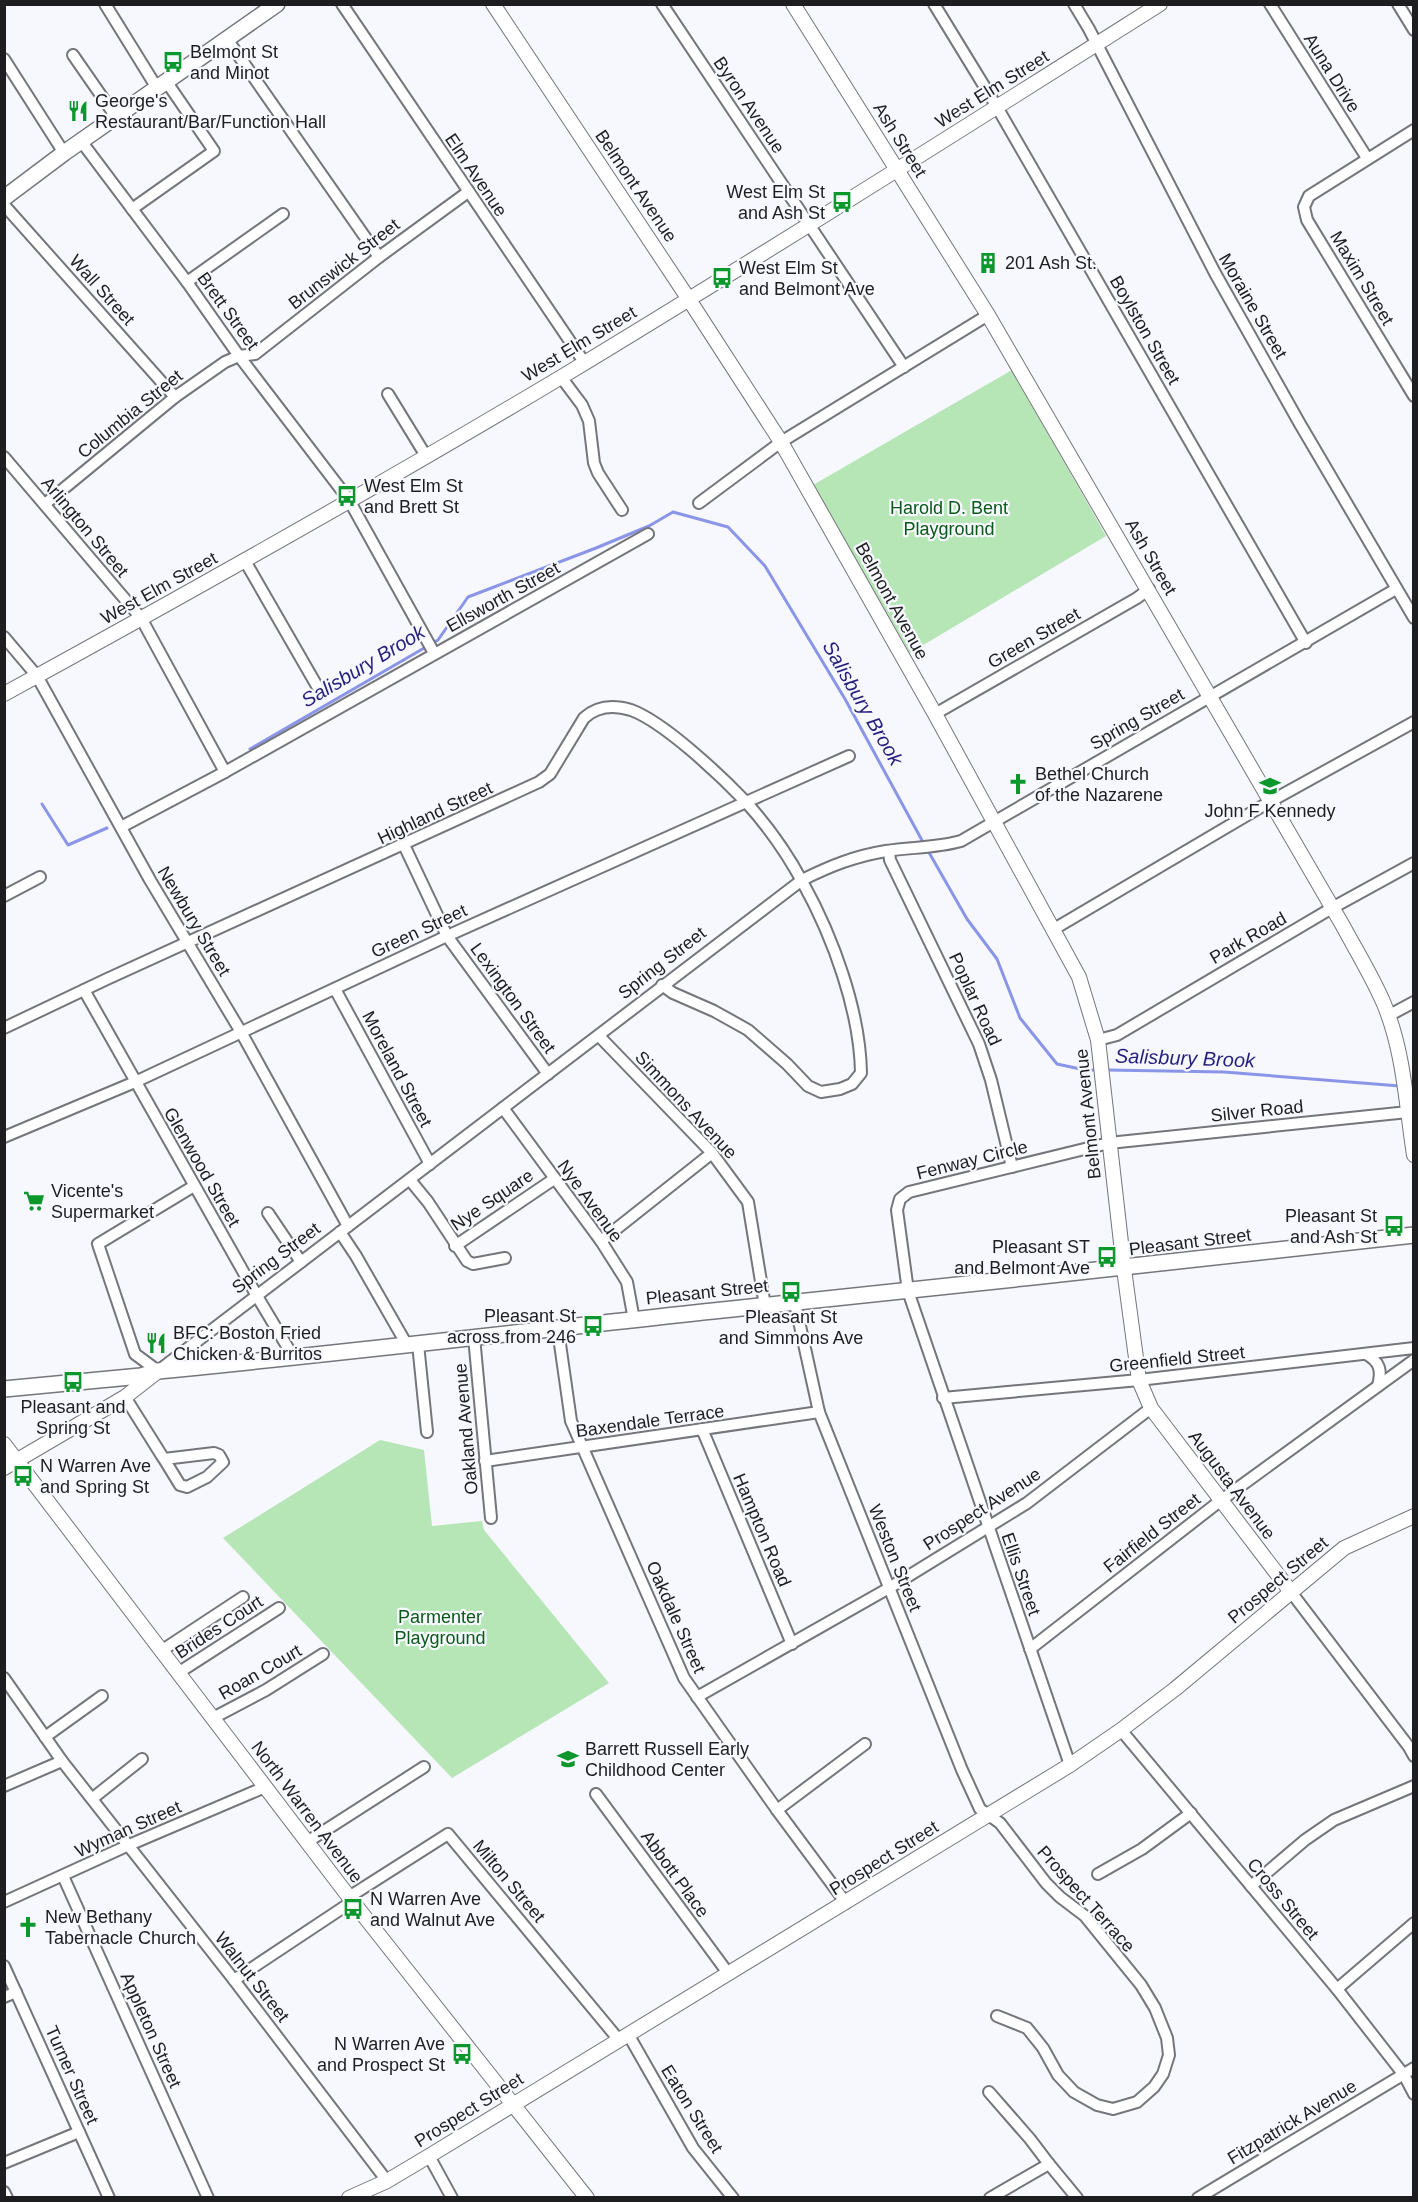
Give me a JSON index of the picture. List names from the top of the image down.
{
  "streets": {
    "main road": ["Pleasant Street"],
    "street": [
      "Auna Drive",
      "West Elm Street",
      "Byron Avenue",
      "Ash Street",
      "Elm Avenue",
      "Belmont Avenue",
      "Brunswick Street",
      "Maxim Street",
      "Wall Street",
      "Moraine Street",
      "Brett Street",
      "Boylston Street",
      "Columbia Street",
      "Arlington Street",
      "Ellsworth Street",
      "Green Street",
      "Spring Street",
      "Highland Street",
      "Newbury Street",
      "Park Road",
      "Lexington Street",
      "Poplar Road",
      "Moreland Street",
      "Simmons Avenue",
      "Silver Road",
      "Fenway Circle",
      "Glenwood Street",
      "Nye Square",
      "Nye Avenue",
      "Greenfield Street",
      "Baxendale Terrace",
      "Oakland Avenue",
      "Augusta Avenue",
      "Prospect Avenue",
      "Hampton Road",
      "Fairfield Street",
      "Weston Street",
      "Ellis Street",
      "Prospect Street",
      "Oakdale Street",
      "Brides Court",
      "Roan Court",
      "North Warren Avenue",
      "Wyman Street",
      "Abbott Place",
      "Milton Street",
      "Prospect Terrace",
      "Cross Street",
      "Walnut Street",
      "Appleton Street",
      "Turner Street",
      "Eaton Street",
      "Fitzpatrick Avenue"
    ]
  },
  "crossings": [
    ["Auna Drive", "Maxim Street"],
    ["West Elm Street", "Byron Avenue"],
    ["West Elm Street", "Ash Street"],
    ["West Elm Street", "Elm Avenue"],
    ["West Elm Street", "Belmont Avenue"],
    ["West Elm Street", "Moraine Street"],
    ["West Elm Street", "Brett Street"],
    ["West Elm Street", "Boylston Street"],
    ["West Elm Street", "Arlington Street"],
    ["West Elm Street", "Newbury Street"],
    ["Ash Street", "Green Street"],
    ["Ash Street", "Spring Street"],
    ["Ash Street", "Park Road"],
    ["Ash Street", "Silver Road"],
    ["Elm Avenue", "Brunswick Street"],
    ["Belmont Avenue", "Green Street"],
    ["Belmont Avenue", "Spring Street"],
    ["Belmont Avenue", "Park Road"],
    ["Belmont Avenue", "Silver Road"],
    ["Belmont Avenue", "Fenway Circle"],
    ["Belmont Avenue", "Pleasant Street"],
    ["Belmont Avenue", "Augusta Avenue"],
    ["Brunswick Street", "Brett Street"],
    ["Brunswick Street", "Columbia Street"],
    ["Wall Street", "Columbia Street"],
    ["Moraine Street", "Spring Street"],
    ["Brett Street", "Columbia Street"],
    ["Brett Street", "Ellsworth Street"],
    ["Boylston Street", "Spring Street"],
    ["Columbia Street", "Arlington Street"],
    ["Arlington Street", "Ellsworth Street"],
    ["Ellsworth Street", "Newbury Street"],
    ["Green Street", "Highland Street"],
    ["Green Street", "Newbury Street"],
    ["Green Street", "Lexington Street"],
    ["Green Street", "Moreland Street"],
    ["Green Street", "Glenwood Street"],
    ["Spring Street", "Highland Street"],
    ["Spring Street", "Newbury Street"],
    ["Spring Street", "Lexington Street"],
    ["Spring Street", "Poplar Road"],
    ["Spring Street", "Moreland Street"],
    ["Spring Street", "Simmons Avenue"],
    ["Spring Street", "Glenwood Street"],
    ["Spring Street", "Nye Square"],
    ["Spring Street", "Nye Avenue"],
    ["Spring Street", "Pleasant Street"],
    ["Spring Street", "North Warren Avenue"],
    ["Highland Street", "Newbury Street"],
    ["Highland Street", "Lexington Street"],
    ["Highland Street", "Glenwood Street"],
    ["Newbury Street", "Pleasant Street"],
    ["Poplar Road", "Fenway Circle"],
    ["Simmons Avenue", "Pleasant Street"],
    ["Silver Road", "Fenway Circle"],
    ["Fenway Circle", "Pleasant Street"],
    ["Fenway Circle", "Ellis Street"],
    ["Glenwood Street", "Pleasant Street"],
    ["Nye Square", "Nye Avenue"],
    ["Nye Avenue", "Pleasant Street"],
    ["Pleasant Street", "Oakland Avenue"],
    ["Pleasant Street", "Augusta Avenue"],
    ["Pleasant Street", "Weston Street"],
    ["Pleasant Street", "Ellis Street"],
    ["Pleasant Street", "Oakdale Street"],
    ["Greenfield Street", "Augusta Avenue"],
    ["Greenfield Street", "Ellis Street"],
    ["Baxendale Terrace", "Oakland Avenue"],
    ["Baxendale Terrace", "Hampton Road"],
    ["Baxendale Terrace", "Weston Street"],
    ["Baxendale Terrace", "Oakdale Street"],
    ["Augusta Avenue", "Prospect Avenue"],
    ["Augusta Avenue", "Fairfield Street"],
    ["Augusta Avenue", "Prospect Street"],
    ["Prospect Avenue", "Hampton Road"],
    ["Prospect Avenue", "Weston Street"],
    ["Prospect Avenue", "Ellis Street"],
    ["Prospect Avenue", "Oakdale Street"],
    ["Fairfield Street", "Ellis Street"],
    ["Weston Street", "Prospect Street"],
    ["Weston Street", "Prospect Terrace"],
    ["Ellis Street", "Prospect Street"],
    ["Prospect Street", "Oakdale Street"],
    ["Prospect Street", "North Warren Avenue"],
    ["Prospect Street", "Abbott Place"],
    ["Prospect Street", "Milton Street"],
    ["Prospect Street", "Prospect Terrace"],
    ["Prospect Street", "Cross Street"],
    ["Prospect Street", "Walnut Street"],
    ["Prospect Street", "Eaton Street"],
    ["Brides Court", "North Warren Avenue"],
    ["Roan Court", "North Warren Avenue"],
    ["North Warren Avenue", "Wyman Street"],
    ["North Warren Avenue", "Milton Street"],
    ["Wyman Street", "Walnut Street"],
    ["Wyman Street", "Appleton Street"],
    ["Milton Street", "Eaton Street"],
    ["Cross Street", "Fitzpatrick Avenue"]
  ],
  "water": ["Salisbury Brook"],
  "parks": ["Harold D. Bent Playground", "Parmenter Playground"],
  "places": {
    "bus stop": [
      "Belmont St and Minot",
      "West Elm St and Ash St",
      "West Elm St and Belmont Ave",
      "West Elm St and Brett St",
      "Pleasant St and Ash St",
      "Pleasant ST and Belmont Ave",
      "Pleasant St and Simmons Ave",
      "Pleasant St across from 246",
      "Pleasant and Spring St",
      "N Warren Ave and Spring St",
      "N Warren Ave and Walnut Ave",
      "N Warren Ave and Prospect St"
    ],
    "restaurant": ["George's Restaurant/Bar/Function Hall", "BFC: Boston Fried Chicken & Burritos"],
    "building": ["201 Ash St."],
    "church": ["Bethel Church of the Nazarene", "New Bethany Tabernacle Church"],
    "school or university": ["John F Kennedy", "Barrett Russell Early Childhood Center"],
    "supermarket": ["Vicente's Supermarket"]
  }
}
